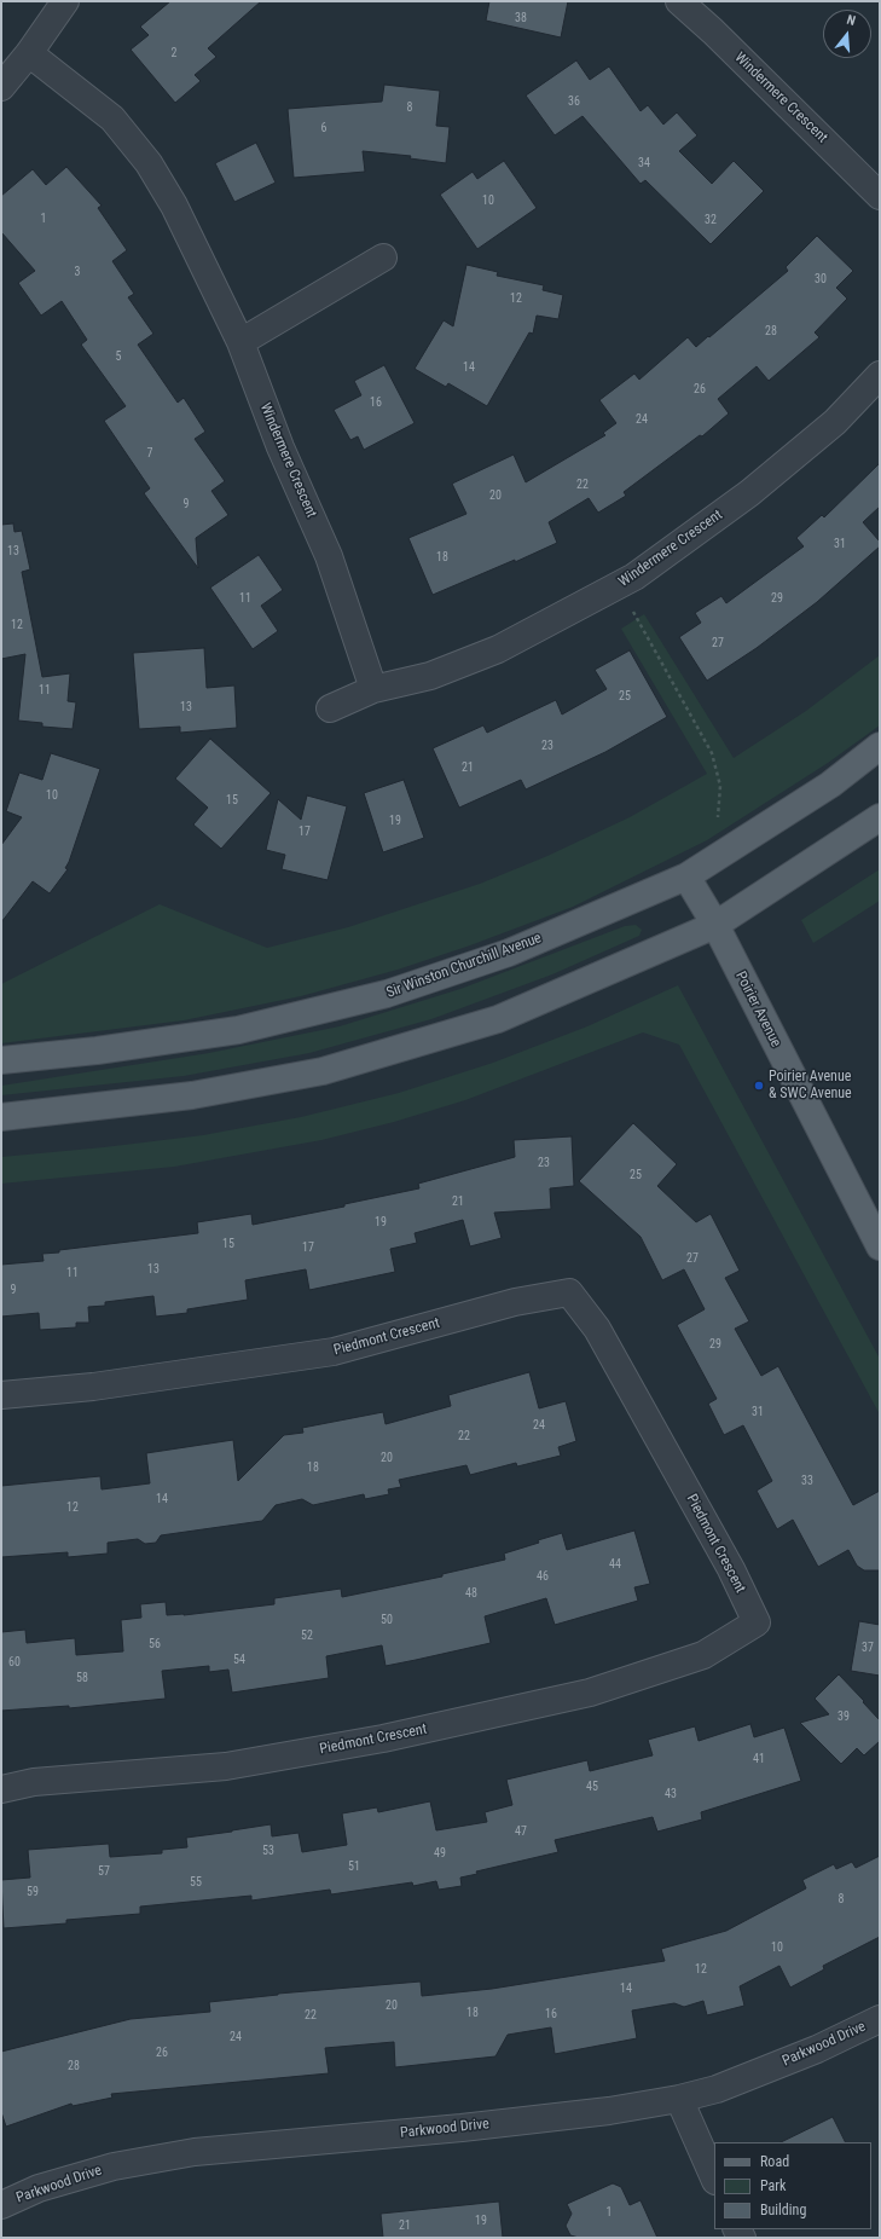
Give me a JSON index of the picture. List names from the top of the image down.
{
  "streets": {
    "main road": ["Sir Winston Churchill Avenue", "Poirier Avenue"],
    "street": ["Windermere Crescent", "Piedmont Crescent", "Parkwood Drive"]
  },
  "crossings": [
    ["Sir Winston Churchill Avenue", "Poirier Avenue"]
  ],
  "places": ["Poirier Avenue & SWC Avenue"],
  "house_numbers": [
    "38",
    "2",
    "36",
    "8",
    "6",
    "34",
    "10",
    "1",
    "32",
    "3",
    "30",
    "12",
    "28",
    "5",
    "14",
    "26",
    "16",
    "24",
    "7",
    "22",
    "20",
    "9",
    "31",
    "13",
    "18",
    "11",
    "29",
    "12",
    "27",
    "11",
    "25",
    "13",
    "23",
    "21",
    "10",
    "15",
    "19",
    "17",
    "23",
    "25",
    "21",
    "19",
    "15",
    "17",
    "27",
    "13",
    "11",
    "9",
    "29",
    "31",
    "24",
    "22",
    "20",
    "18",
    "33",
    "14",
    "12",
    "44",
    "46",
    "48",
    "50",
    "52",
    "56",
    "37",
    "54",
    "60",
    "58",
    "39",
    "41",
    "45",
    "43",
    "47",
    "53",
    "49",
    "51",
    "57",
    "55",
    "59",
    "8",
    "10",
    "12",
    "14",
    "20",
    "18",
    "16",
    "22",
    "24",
    "26",
    "28",
    "1",
    "19",
    "21"
  ],
  "legend": ["Road", "Park", "Building"],
  "north": "top"
}
